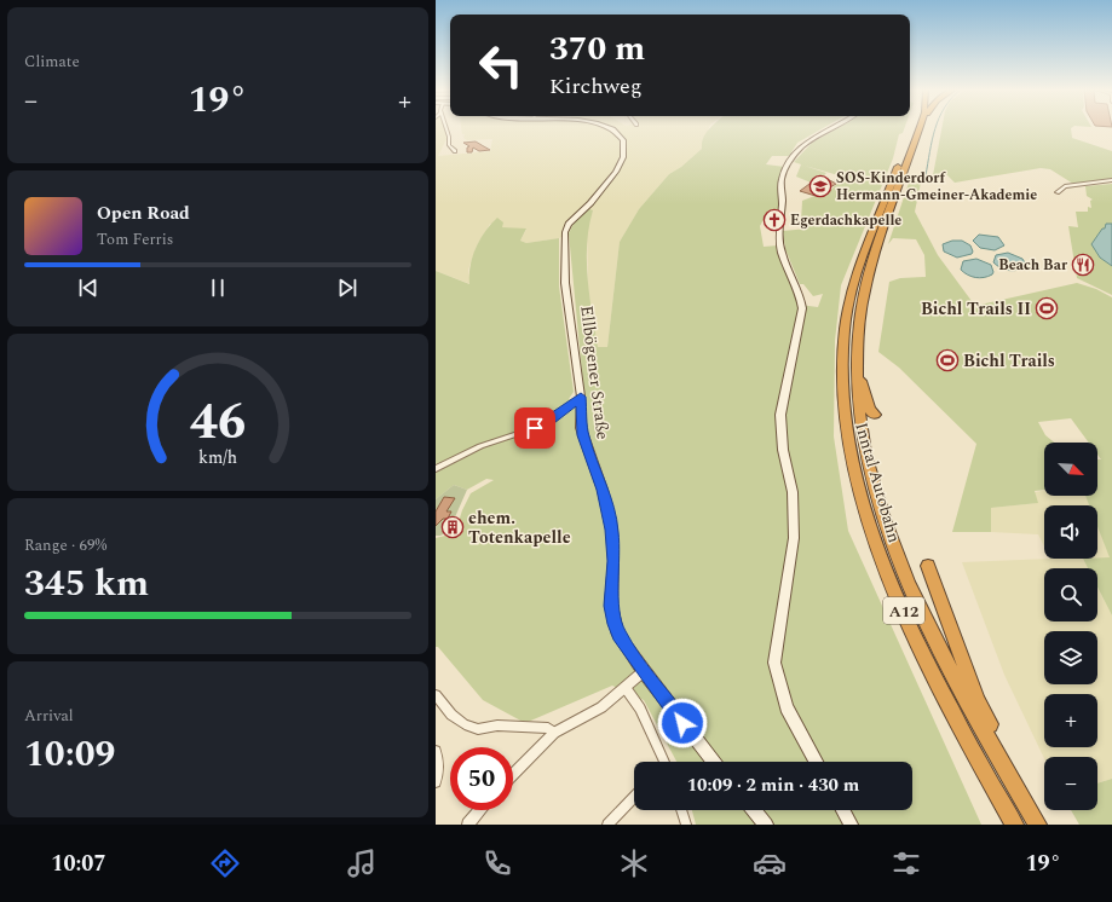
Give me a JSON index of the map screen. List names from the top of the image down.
{
  "streets": {
    "highway": ["Inntal Autobahn", "A12"],
    "main road": ["Ellbögener Straße"]
  },
  "places": {
    "school or university": ["SOS-Kinderdorf Hermann-Gmeiner-Akademie"],
    "church": ["Egerdachkapelle"],
    "restaurant": ["Beach Bar"],
    "sports": ["Bichl Trails II", "Bichl Trails"],
    "building": ["ehem. Totenkapelle"]
  },
  "north": "bottom right",
  "page": {
    "tile": [
      "Climate",
      ["Range · 69%", "345 km"],
      ["Arrival", "10:09"]
    ],
    "turn": ["370 m", "Kirchweg"],
    "heat": ["−", "19°", "+"],
    "song": ["Open Road", "Tom Ferris"],
    "map_buttons": ["+", "−"],
    "limit": "50",
    "trip": "10:09 · 2 min · 430 m",
    "tabs": ["10:07", "19°"],
    "gauge": ["46", "km/h"]
  }
}
